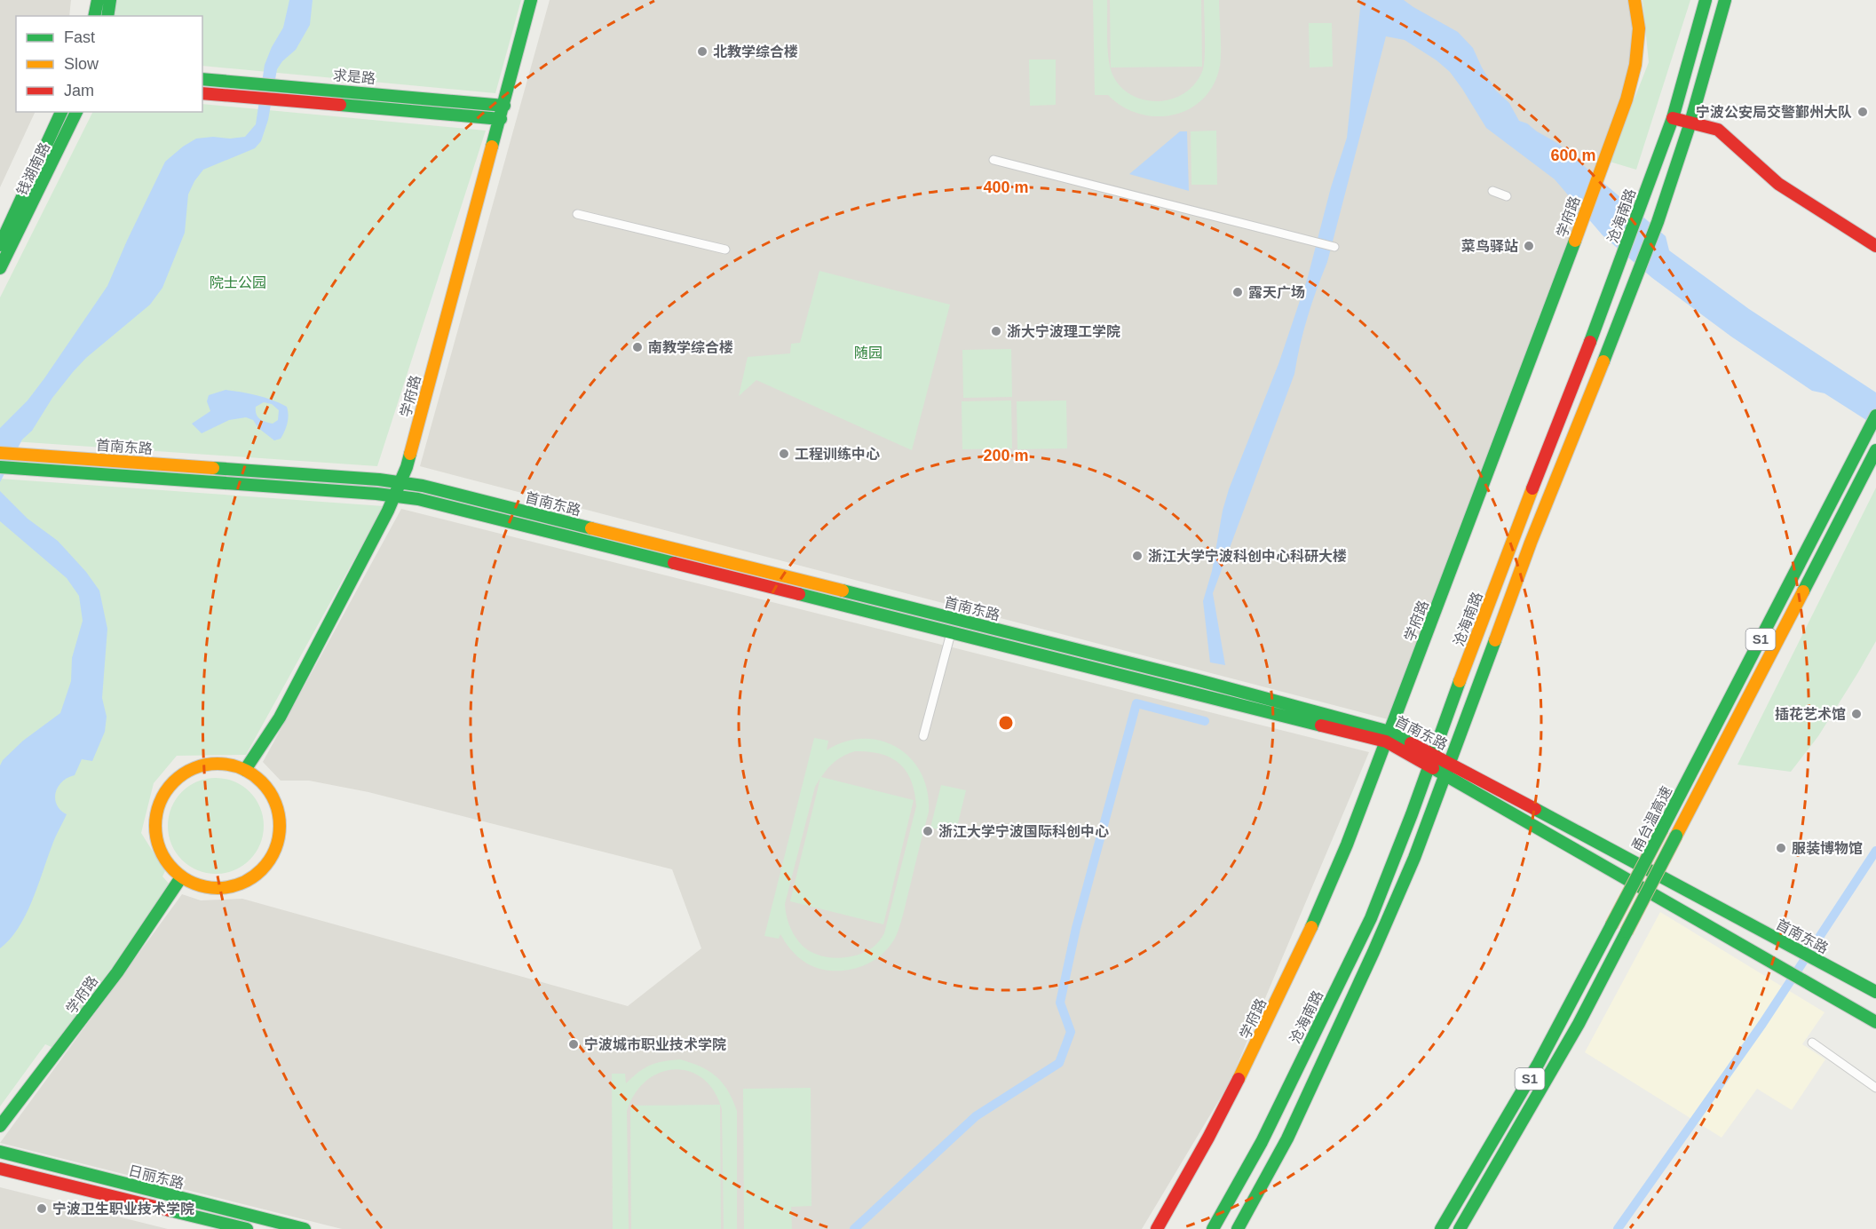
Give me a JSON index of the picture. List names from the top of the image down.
{
  "streets": {
    "main road": [
      "求是路",
      "钱湖南路",
      "沧海南路",
      "学府路",
      "首南东路",
      "S1",
      "甬台温高速",
      "日丽东路"
    ]
  },
  "crossings": [
    ["求是路", "学府路"],
    ["沧海南路", "首南东路"],
    ["学府路", "首南东路"],
    ["首南东路", "甬台温高速"]
  ],
  "parks": ["院士公园", "随园"],
  "places": [
    "北教学综合楼",
    "宁波公安局交警鄞州大队",
    "菜鸟驿站",
    "露天广场",
    "浙大宁波理工学院",
    "南教学综合楼",
    "工程训练中心",
    "浙江大学宁波科创中心科研大楼",
    "插花艺术馆",
    "浙江大学宁波国际科创中心",
    "服装博物馆",
    "宁波城市职业技术学院",
    "宁波卫生职业技术学院"
  ],
  "legend": ["Fast", "Slow", "Jam"],
  "rings": ["600 m", "400 m", "200 m"]
}
